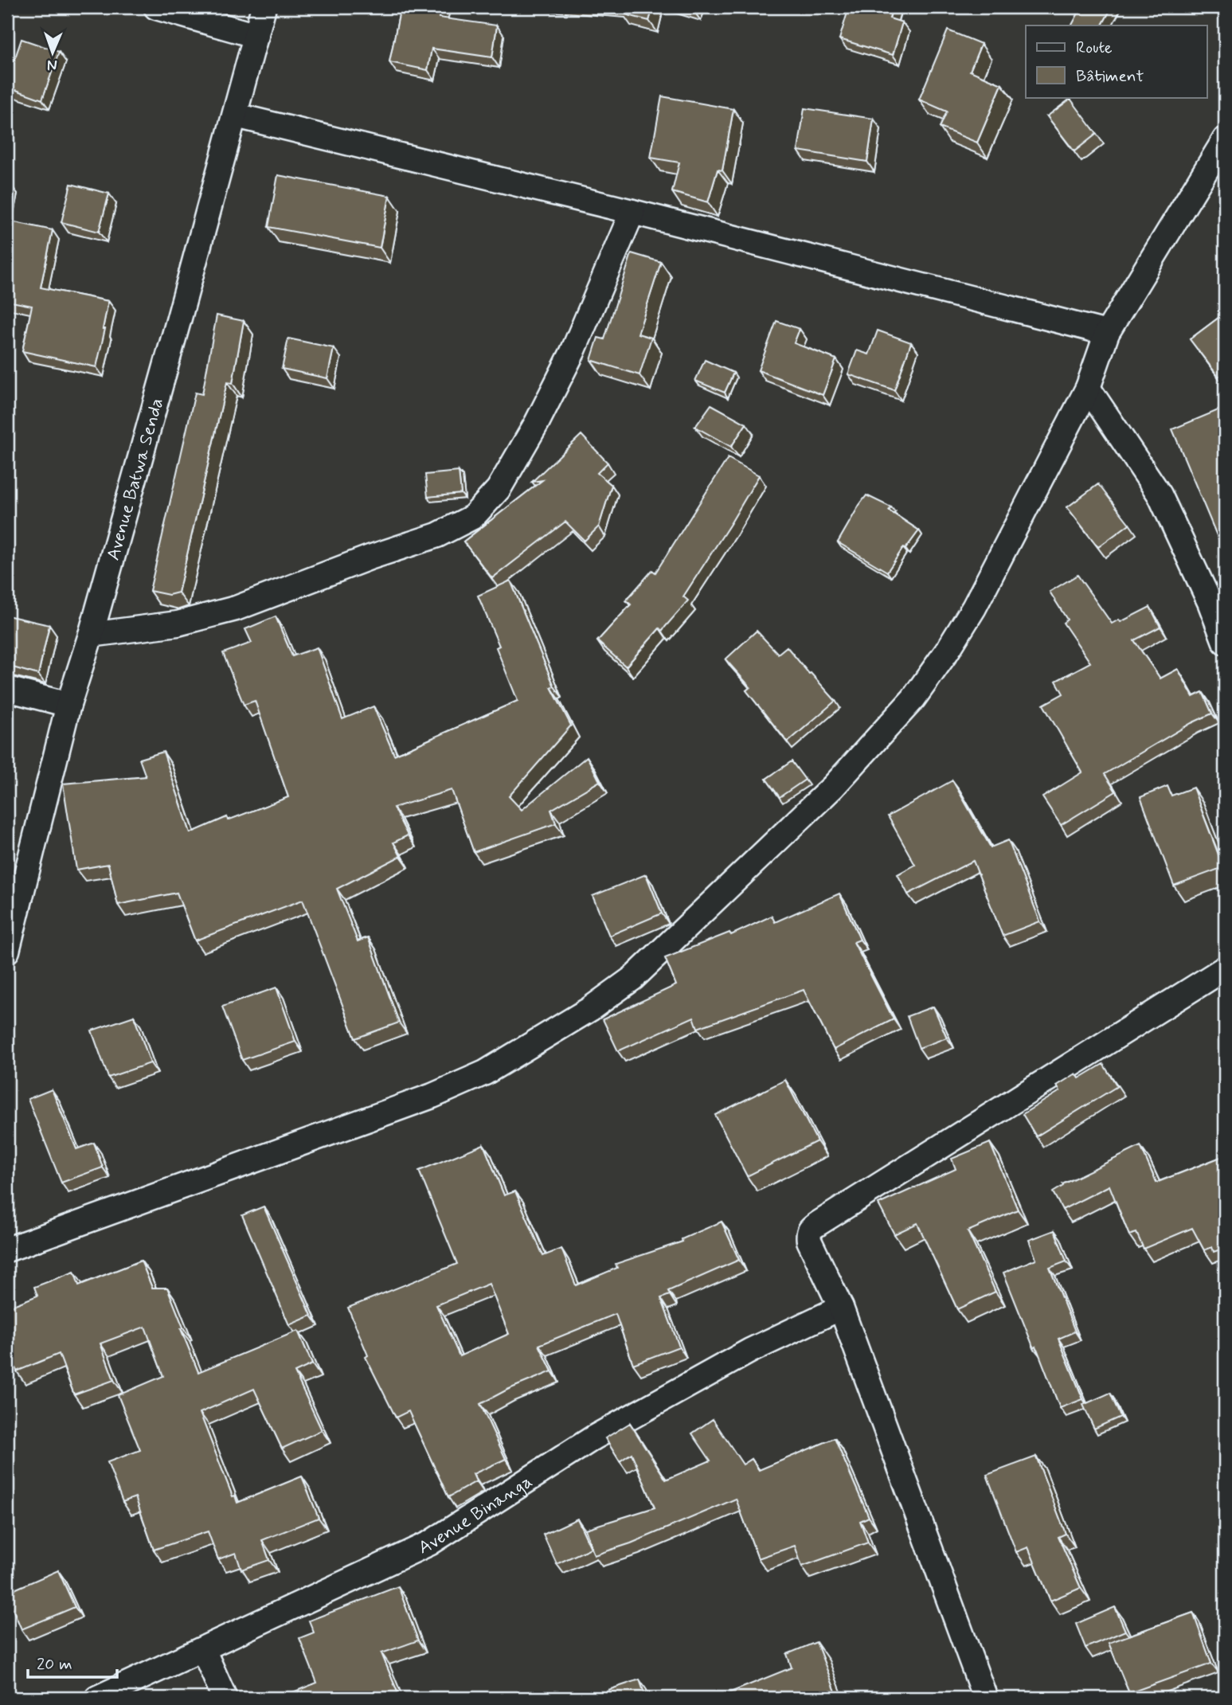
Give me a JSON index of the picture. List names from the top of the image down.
{
  "streets": {
    "street": ["Avenue Batwa Senda", "Avenue Binanga"]
  },
  "legend": ["Route", "Bâtiment"],
  "scale_bar": "20 m",
  "north": "bottom"
}
